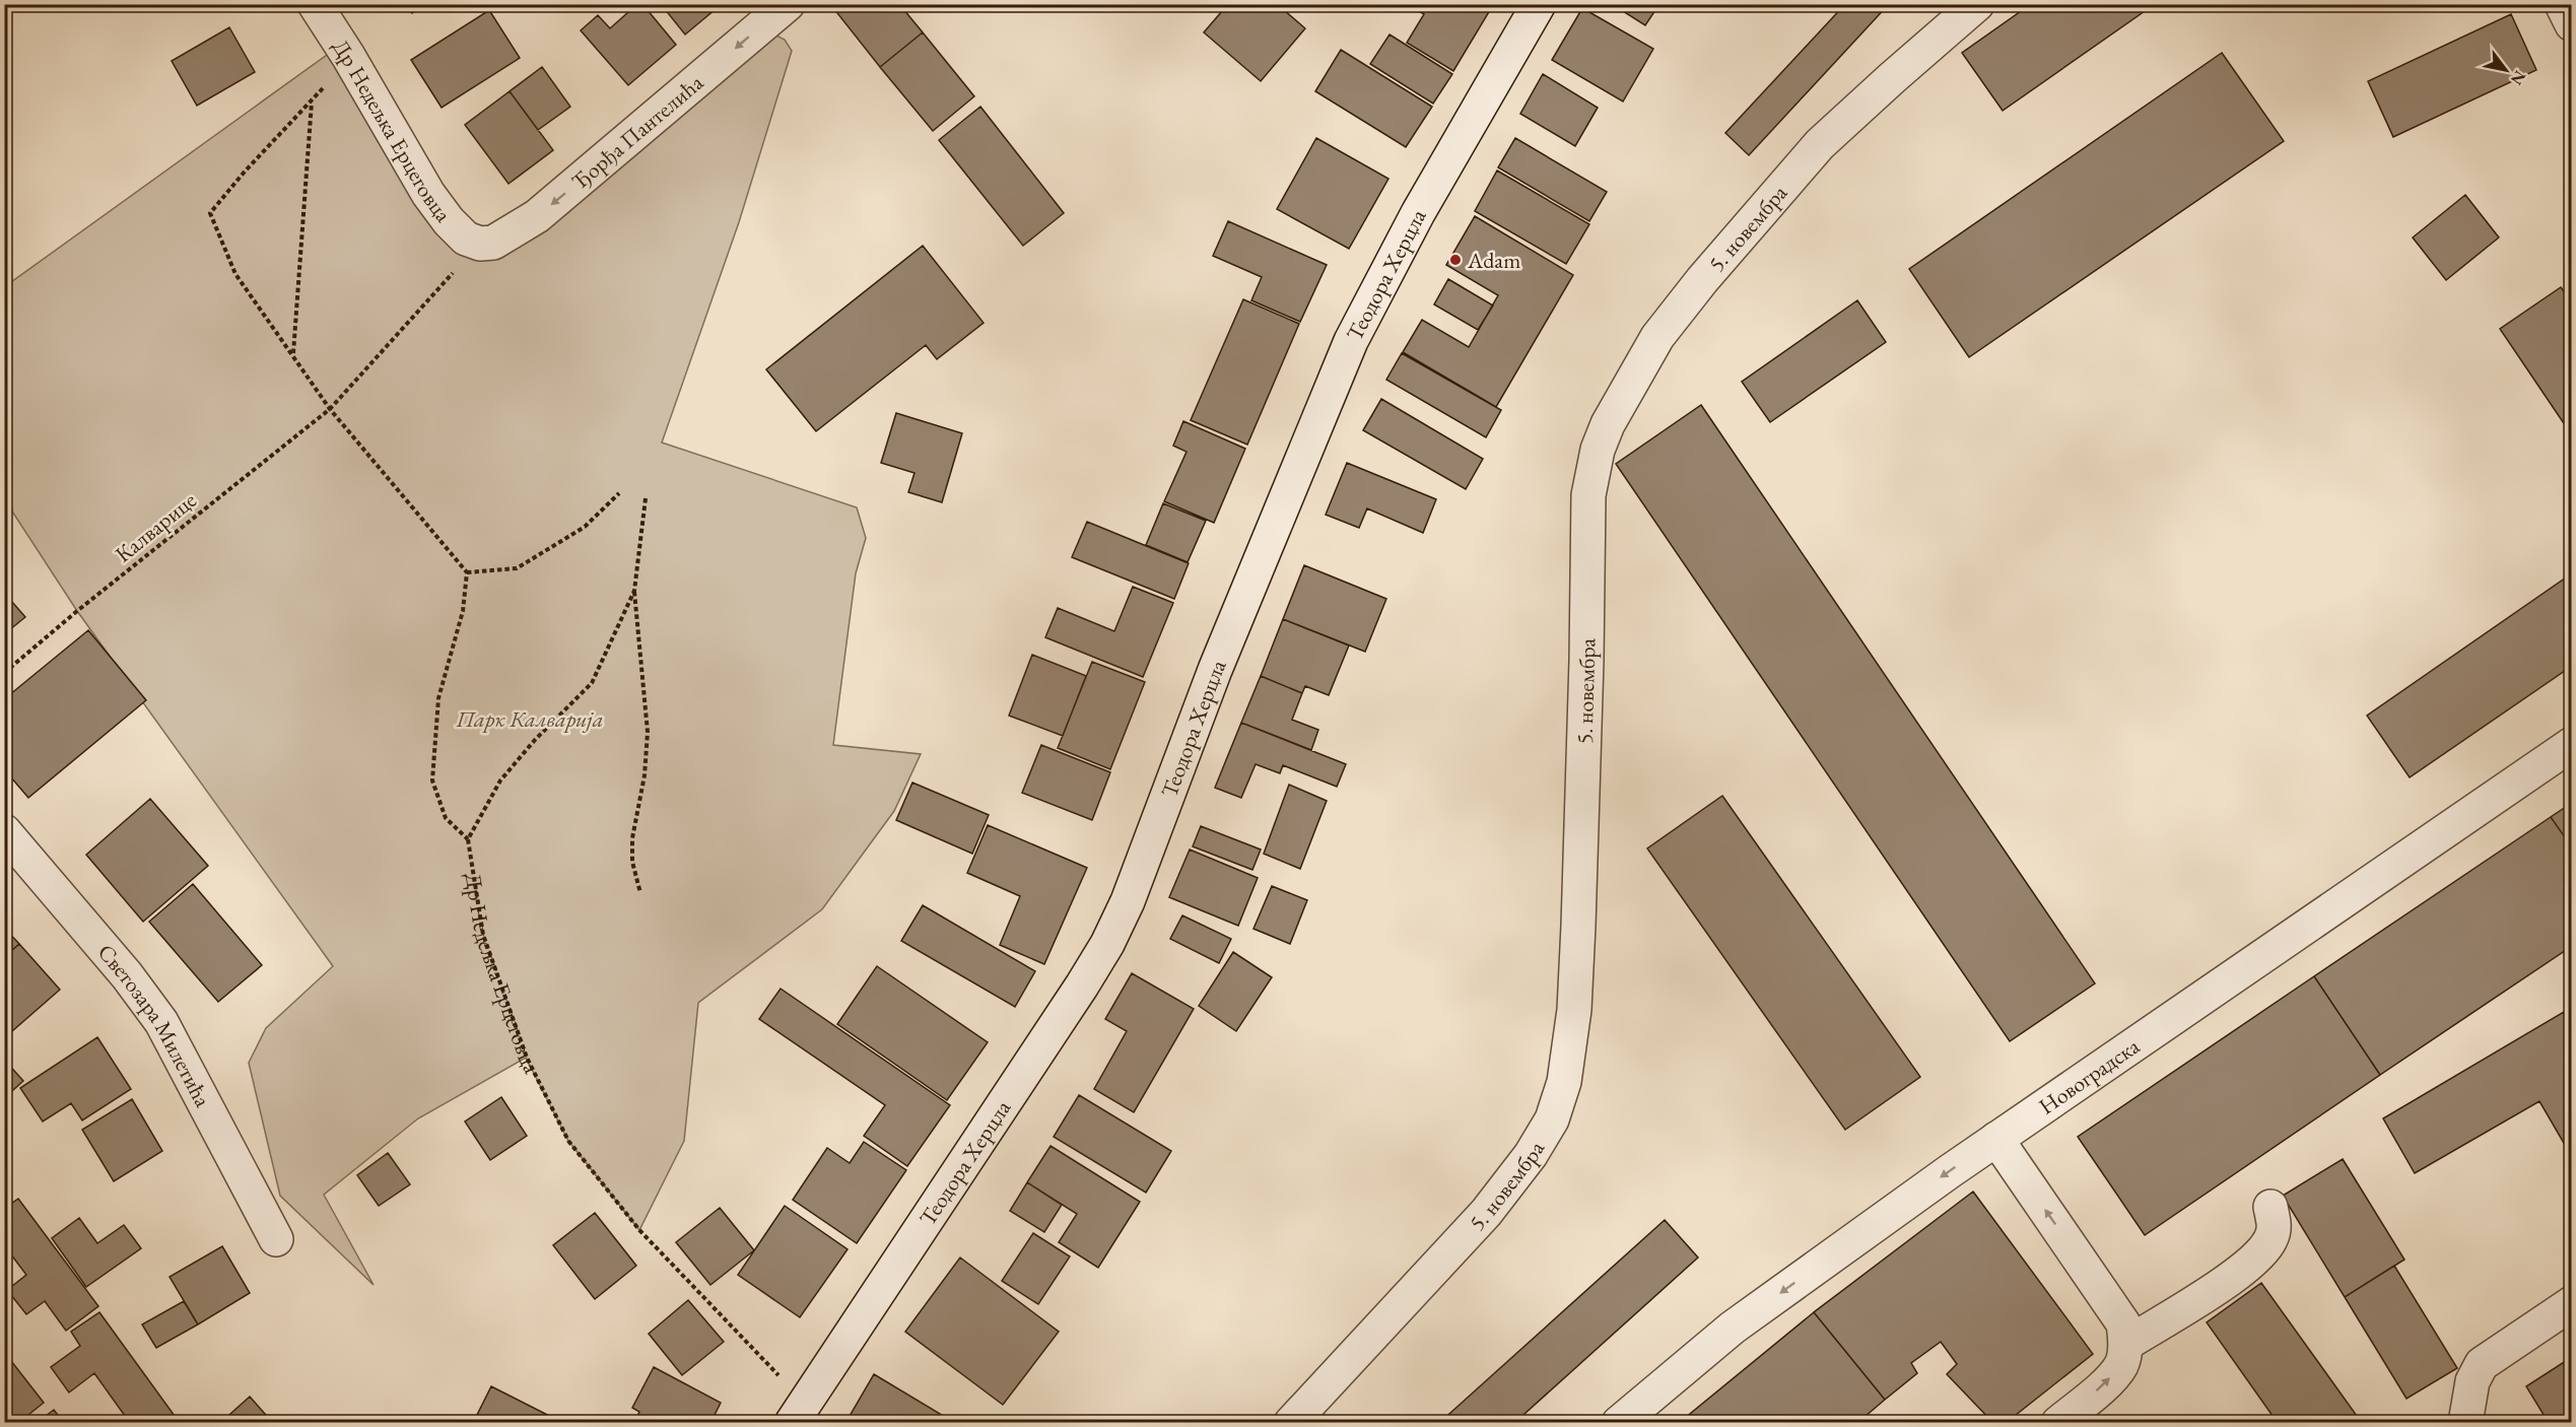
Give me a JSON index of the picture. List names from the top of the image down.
{
  "streets": {
    "street": [
      "Др Недељка Ерцеговца",
      "Ђорђа Пантелића",
      "5. новембра",
      "Теодора Херцла",
      "Светозара Милетића",
      "Новоградска"
    ],
    "path": ["Калварице"]
  },
  "crossings": [
    ["Др Недељка Ерцеговца", "Ђорђа Пантелића"],
    ["Др Недељка Ерцеговца", "Теодора Херцла"],
    ["Др Недељка Ерцеговца", "Калварице"],
    ["Ђорђа Пантелића", "Калварице"]
  ],
  "one_way": ["Ђорђа Пантелића", "Новоградска"],
  "parks": ["Парк Калварија"],
  "places": ["Adam"],
  "north": "bottom right"
}
